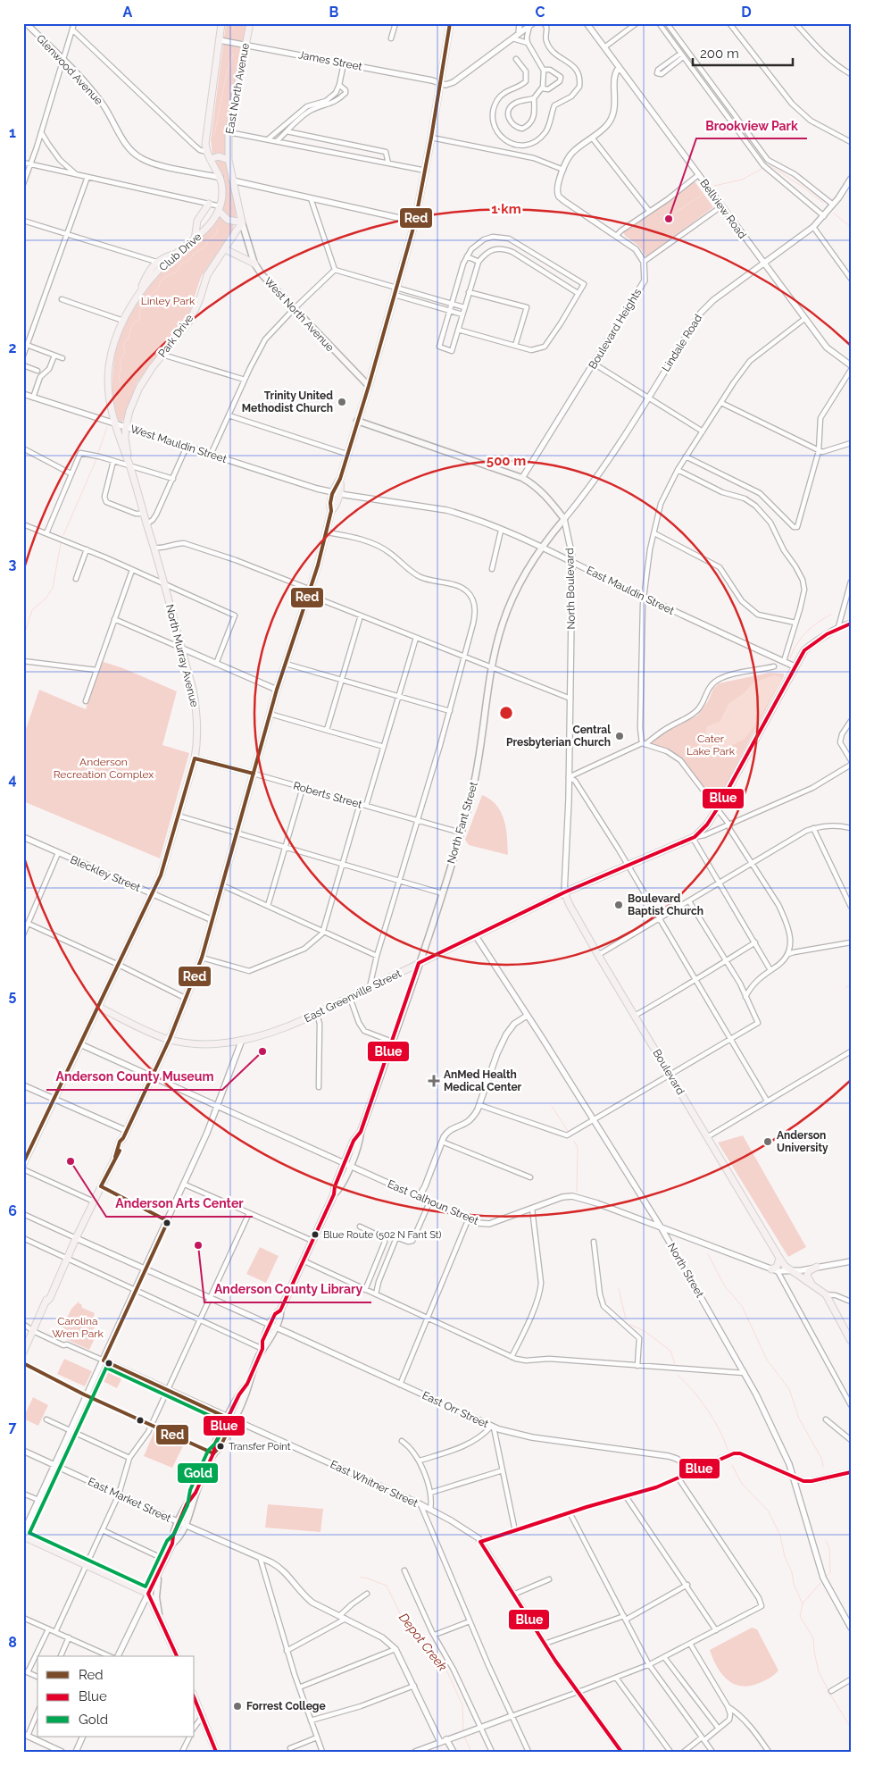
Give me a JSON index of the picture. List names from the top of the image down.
{
  "streets": {
    "main road": [
      "East North Avenue",
      "Club Drive",
      "West North Avenue",
      "Park Drive",
      "North Boulevard",
      "North Murray Avenue",
      "North Fant Street",
      "East Greenville Street",
      "Boulevard"
    ],
    "street": [
      "James Street",
      "Glenwood Avenue",
      "Bellview Road",
      "Boulevard Heights",
      "Lindale Road",
      "West Mauldin Street",
      "East Mauldin Street",
      "Roberts Street",
      "Bleckley Street",
      "East Calhoun Street",
      "North Street",
      "East Orr Street",
      "East Whitner Street",
      "East Market Street"
    ]
  },
  "crossings": [
    ["James Street", "East North Avenue"],
    ["East North Avenue", "West North Avenue"],
    ["Bellview Road", "Lindale Road"],
    ["Club Drive", "West Mauldin Street"],
    ["Club Drive", "North Murray Avenue"],
    ["West North Avenue", "Park Drive"],
    ["Boulevard Heights", "North Boulevard"],
    ["Park Drive", "West Mauldin Street"],
    ["Park Drive", "North Murray Avenue"],
    ["Lindale Road", "North Boulevard"],
    ["Lindale Road", "North Fant Street"],
    ["West Mauldin Street", "East Mauldin Street"],
    ["West Mauldin Street", "North Murray Avenue"],
    ["North Boulevard", "East Mauldin Street"],
    ["North Boulevard", "North Fant Street"],
    ["North Boulevard", "East Greenville Street"],
    ["North Boulevard", "Boulevard"],
    ["East Mauldin Street", "North Fant Street"],
    ["East Mauldin Street", "East Greenville Street"],
    ["North Murray Avenue", "Roberts Street"],
    ["North Murray Avenue", "Bleckley Street"],
    ["North Murray Avenue", "East Greenville Street"],
    ["North Murray Avenue", "East Calhoun Street"],
    ["Roberts Street", "North Fant Street"],
    ["North Fant Street", "East Greenville Street"],
    ["North Fant Street", "East Calhoun Street"],
    ["North Fant Street", "East Orr Street"],
    ["North Fant Street", "East Whitner Street"],
    ["North Fant Street", "East Market Street"],
    ["East Greenville Street", "Boulevard"],
    ["East Greenville Street", "North Street"],
    ["Boulevard", "East Calhoun Street"],
    ["East Calhoun Street", "North Street"]
  ],
  "water": ["Depot Creek"],
  "parks": [
    "Linley Park",
    "Cater Lake Park",
    "Anderson Recreation Complex",
    "Carolina Wren Park"
  ],
  "places": {
    "other": [
      "Brookview Park",
      "Trinity United Methodist Church",
      "Central Presbyterian Church",
      "Boulevard Baptist Church",
      "Anderson County Museum",
      "Anderson University",
      "Anderson Arts Center",
      "Blue Route (502 N Fant St)",
      "Anderson County Library",
      "Transfer Point",
      "Forrest College"
    ],
    "health": ["AnMed Health Medical Center"]
  },
  "lines": ["transit line Red", "transit line Blue", "transit line Gold"],
  "legend": ["Red", "Blue", "Gold"],
  "scale_bar": "200 m",
  "grid": {
    "columns": [
      "A",
      "B",
      "C",
      "D"
    ],
    "rows": [
      "1",
      "2",
      "3",
      "4",
      "5",
      "6",
      "7",
      "8"
    ]
  },
  "rings": ["1 km", "500 m"]
}
